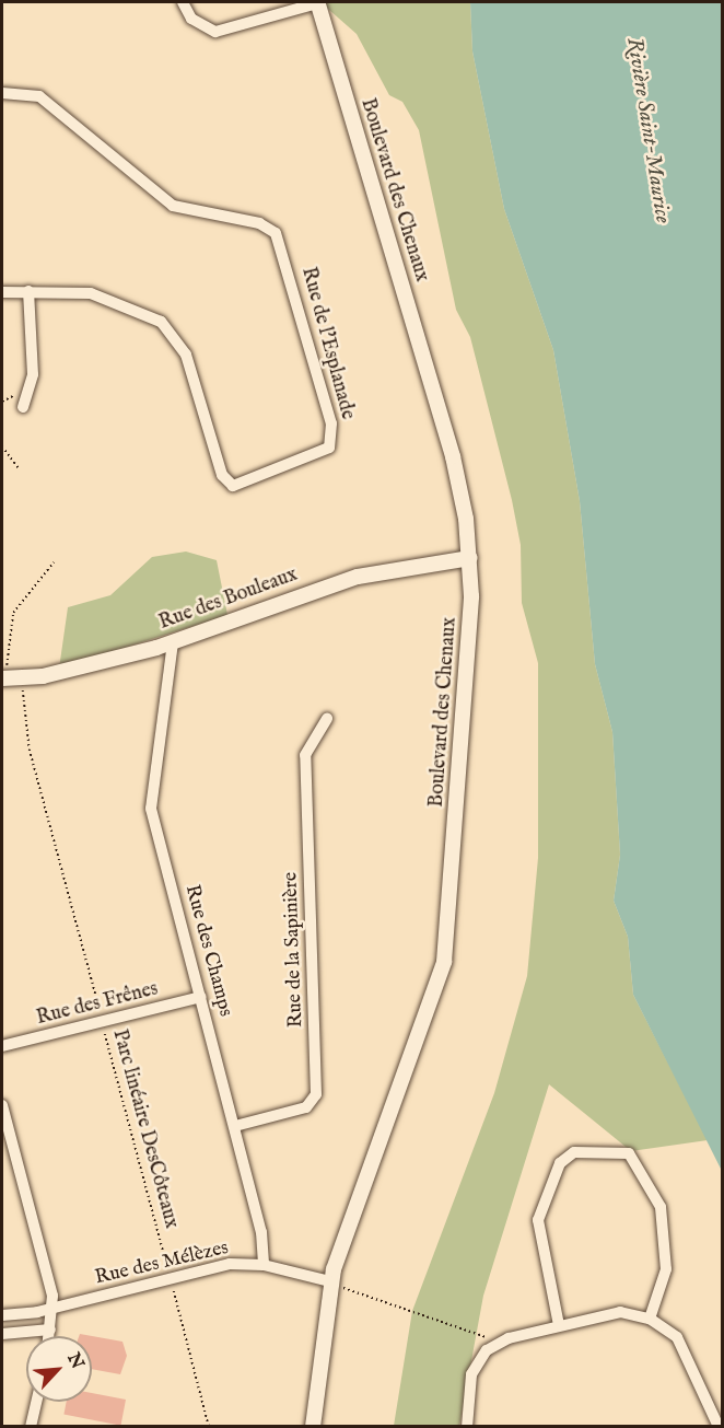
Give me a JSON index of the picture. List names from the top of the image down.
{
  "streets": {
    "street": [
      "Boulevard des Chenaux",
      "Rue de l'Esplanade",
      "Rue des Bouleaux",
      "Rue de la Sapinière",
      "Rue des Champs",
      "Rue des Frênes",
      "Rue des Mélèzes"
    ],
    "path": ["Parc linéaire DesCôteaux"]
  },
  "crossings": [
    ["Boulevard des Chenaux", "Rue des Bouleaux"],
    ["Boulevard des Chenaux", "Rue des Mélèzes"],
    ["Rue des Bouleaux", "Rue des Champs"],
    ["Rue des Bouleaux", "Parc linéaire DesCôteaux"],
    ["Rue de la Sapinière", "Rue des Champs"],
    ["Rue des Champs", "Rue des Frênes"],
    ["Rue des Champs", "Rue des Mélèzes"],
    ["Rue des Frênes", "Parc linéaire DesCôteaux"],
    ["Parc linéaire DesCôteaux", "Rue des Mélèzes"]
  ],
  "water": ["Rivière Saint-Maurice"],
  "north": "top right"
}
